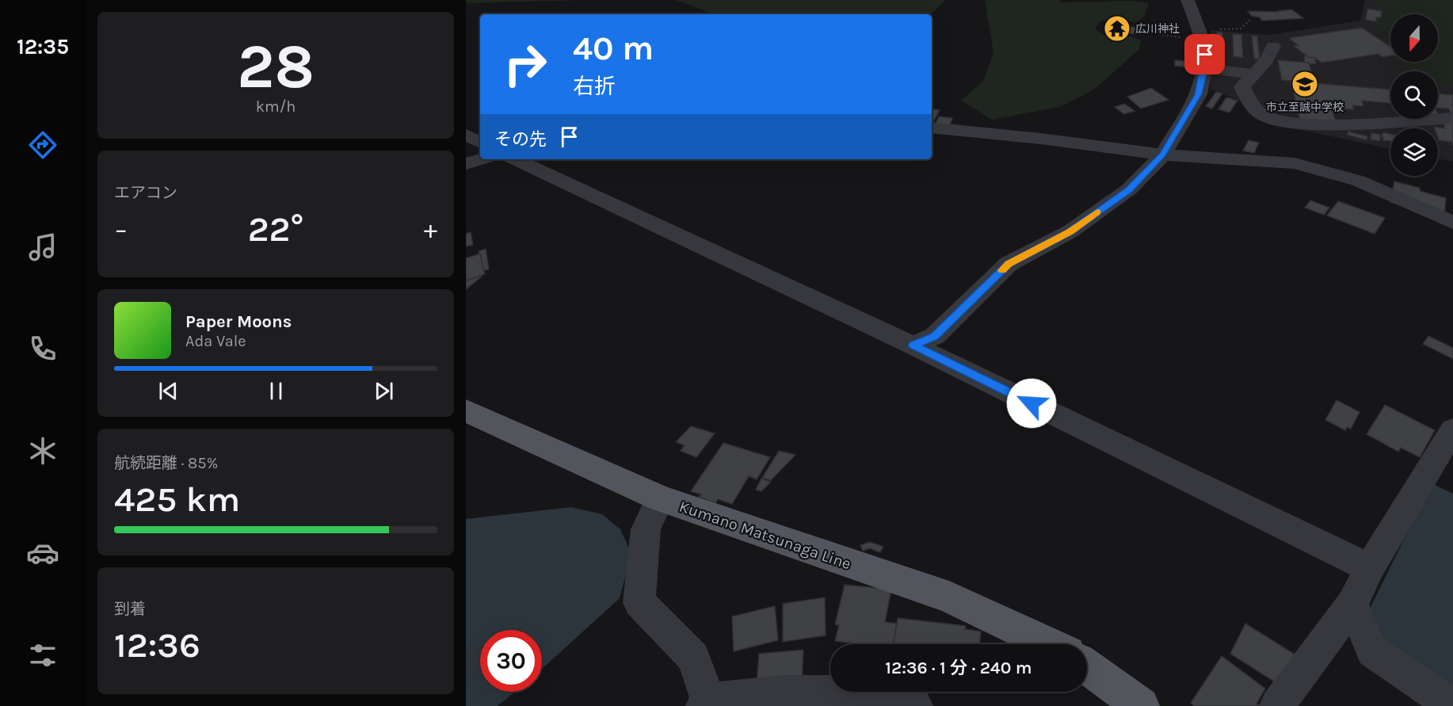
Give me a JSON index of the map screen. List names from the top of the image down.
{
  "streets": {
    "main road": ["Kumano Matsunaga Line"]
  },
  "places": {
    "temple": ["広川神社"],
    "school or university": ["市立至誠中学校"]
  },
  "north": "bottom",
  "page": {
    "tabs": "12:35",
    "tile": [
      ["28", "km/h"],
      "エアコン",
      ["航続距離 · 85%", "425 km"],
      ["到着", "12:36"]
    ],
    "turn": ["40 m", "右折"],
    "then": "その先",
    "heat": ["−", "22°", "+"],
    "song": ["Paper Moons", "Ada Vale"],
    "limit": "30",
    "trip": "12:36 · 1 分 · 240 m"
  }
}
